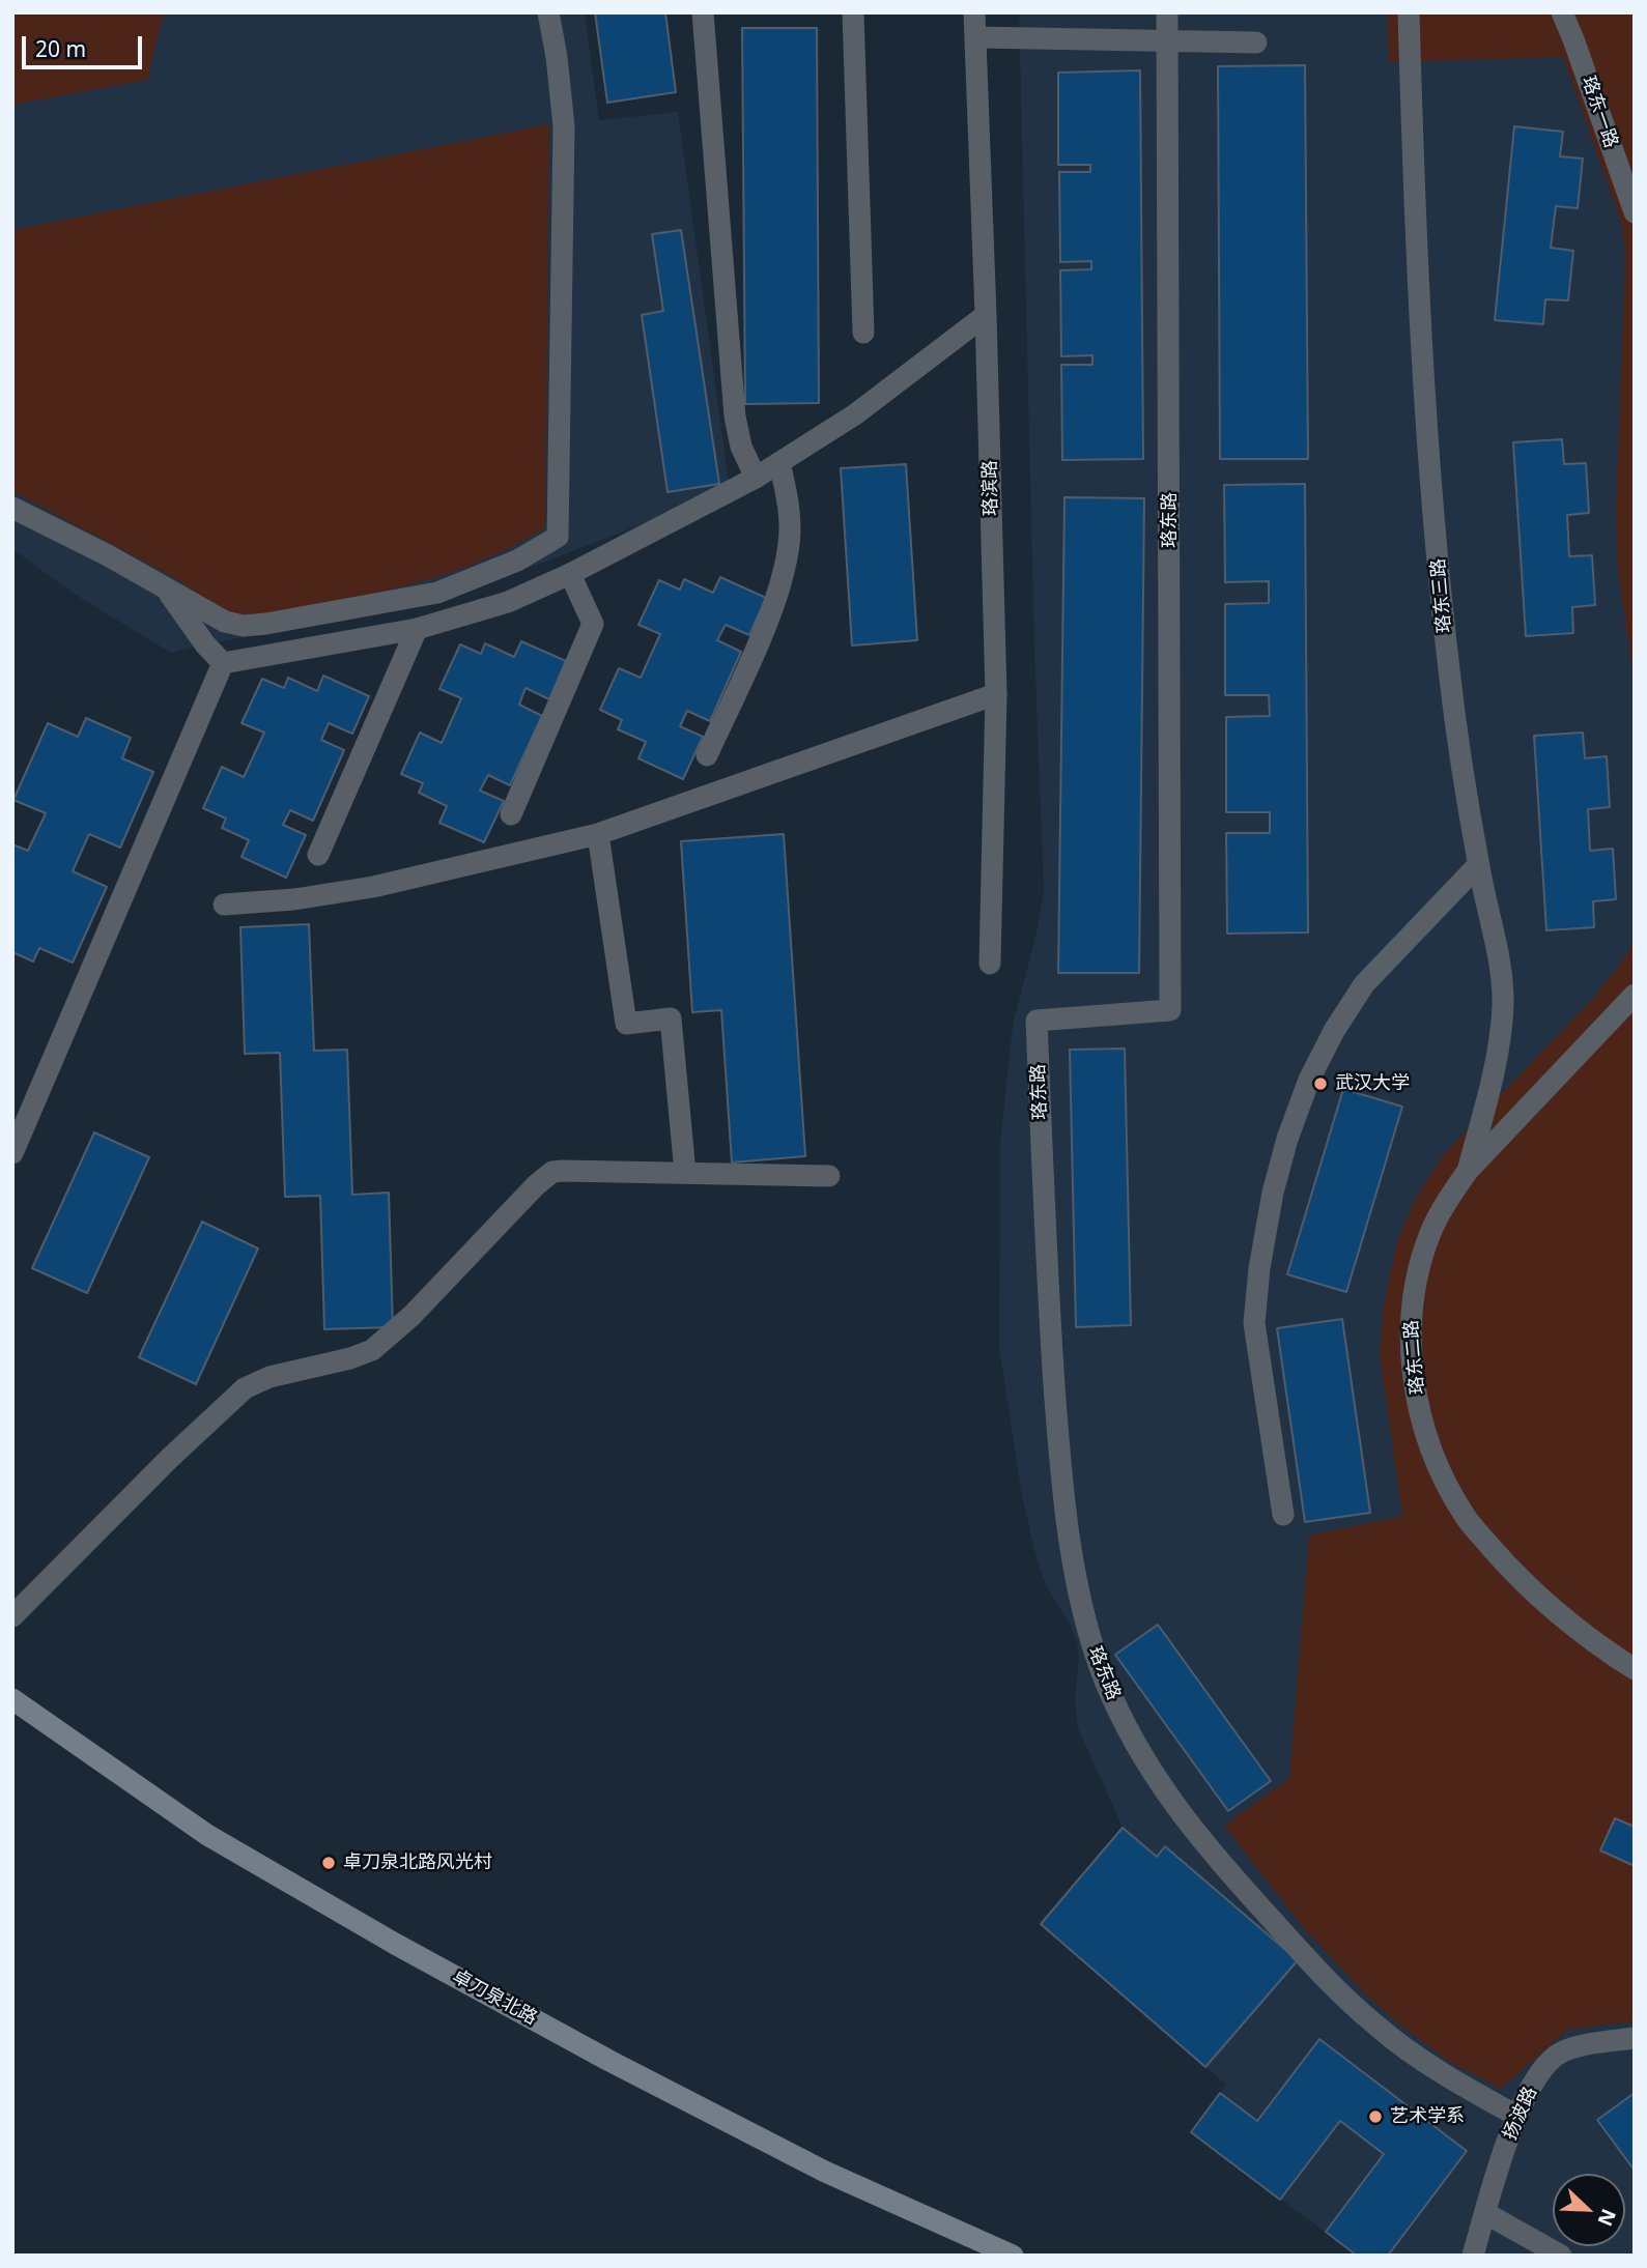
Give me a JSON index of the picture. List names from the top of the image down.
{
  "streets": {
    "street": [
      "珞东一路",
      "珞滨路",
      "珞东路",
      "珞东三路",
      "珞东二路",
      "卓刀泉北路",
      "扬波路"
    ]
  },
  "crossings": [
    ["珞东路", "扬波路"],
    ["珞东三路", "珞东二路"]
  ],
  "places": ["武汉大学", "卓刀泉北路风光村", "艺术学系"],
  "scale_bar": "20 m",
  "north": "bottom right"
}
